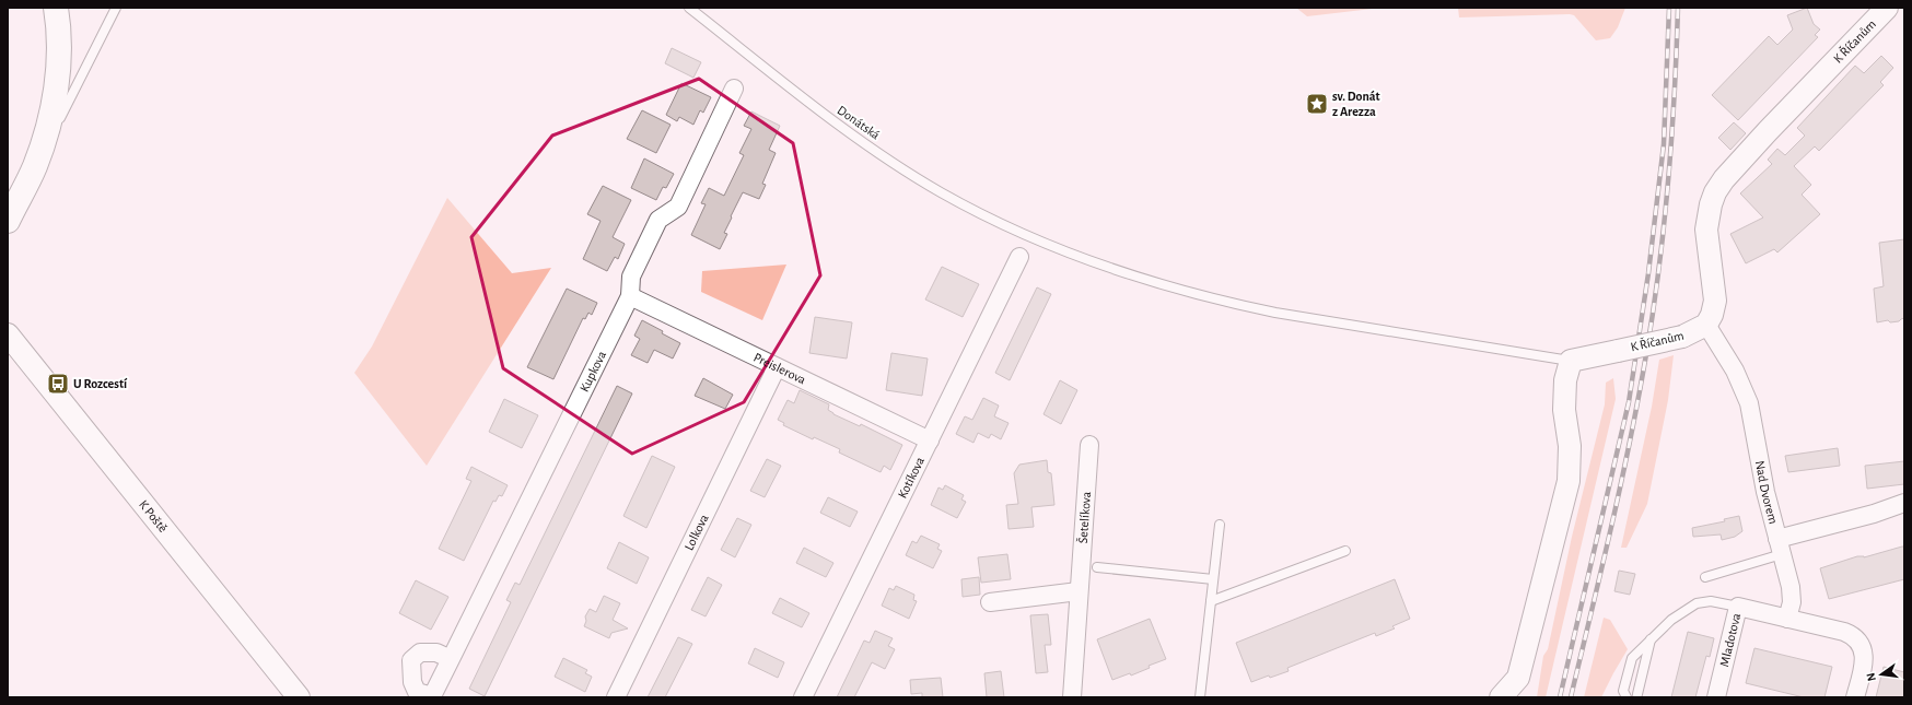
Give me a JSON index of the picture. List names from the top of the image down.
{
  "streets": {
    "street": [
      "K Říčanům",
      "Preislerova",
      "Kupkova",
      "Kotíkova",
      "Nad Dvorem",
      "K Poště",
      "Šetelíkova",
      "Lolkova",
      "Mladotova"
    ],
    "lane": ["Donátská"]
  },
  "crossings": [
    ["K Říčanům", "Donátská"],
    ["K Říčanům", "Nad Dvorem"],
    ["Preislerova", "Kupkova"],
    ["Preislerova", "Kotíkova"],
    ["Preislerova", "Lolkova"]
  ],
  "places": {
    "place": ["sv. Donát z Arezza"],
    "bus stop": ["U Rozcestí"]
  },
  "north": "left"
}
